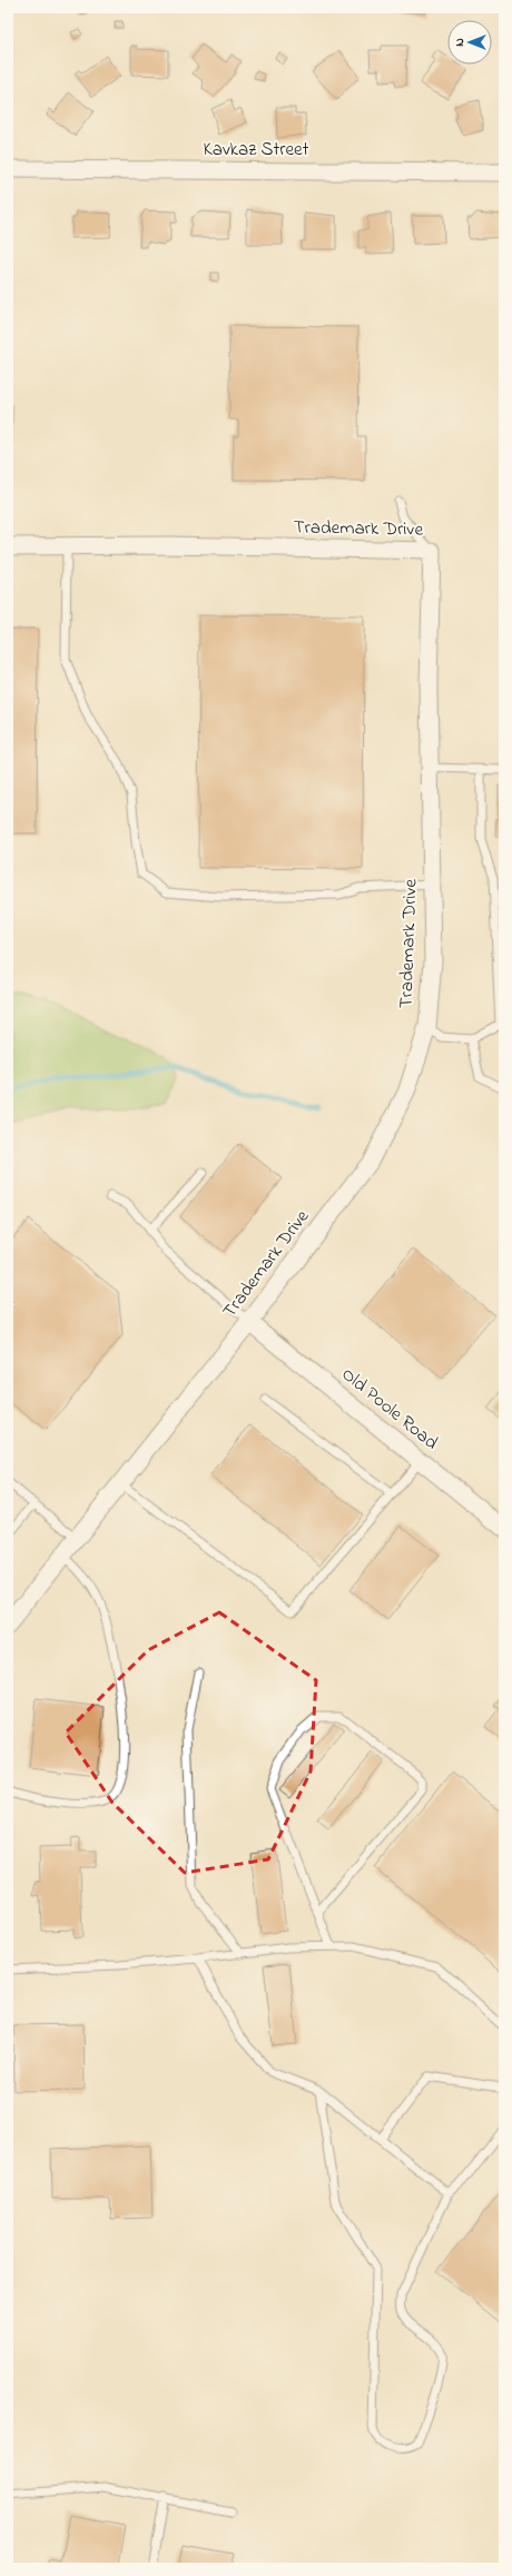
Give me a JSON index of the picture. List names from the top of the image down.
{
  "streets": {
    "street": ["Kavkaz Street", "Trademark Drive", "Old Poole Road"]
  },
  "crossings": [
    ["Trademark Drive", "Old Poole Road"]
  ],
  "north": "left"
}
